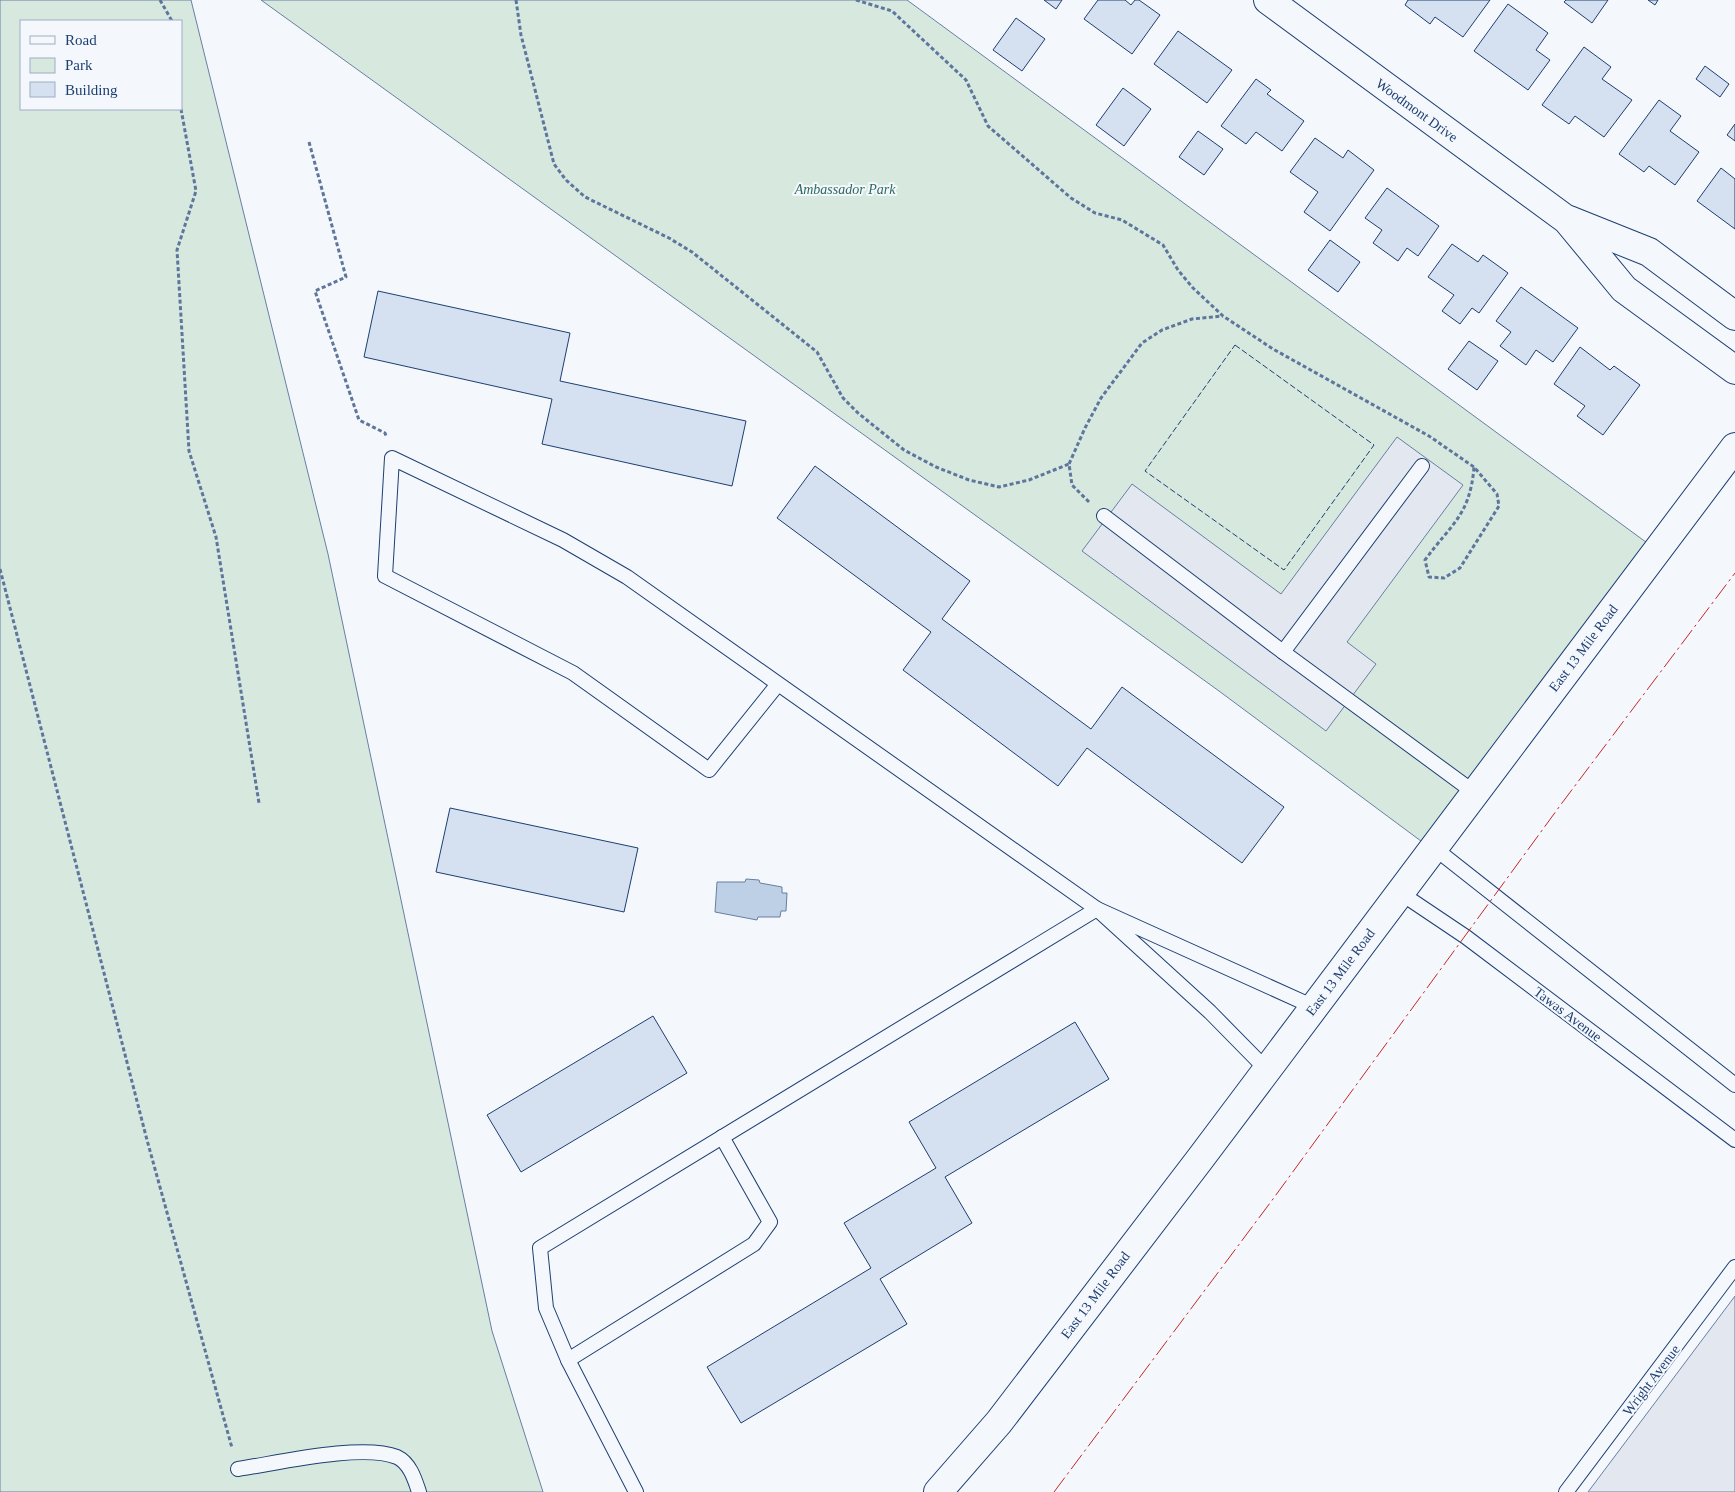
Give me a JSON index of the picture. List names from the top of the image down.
{
  "streets": {
    "main road": ["Woodmont Drive", "East 13 Mile Road"],
    "lane": ["Tawas Avenue", "Wright Avenue"]
  },
  "crossings": [
    ["East 13 Mile Road", "Tawas Avenue"]
  ],
  "parks": ["Ambassador Park"],
  "legend": ["Road", "Park", "Building"]
}
